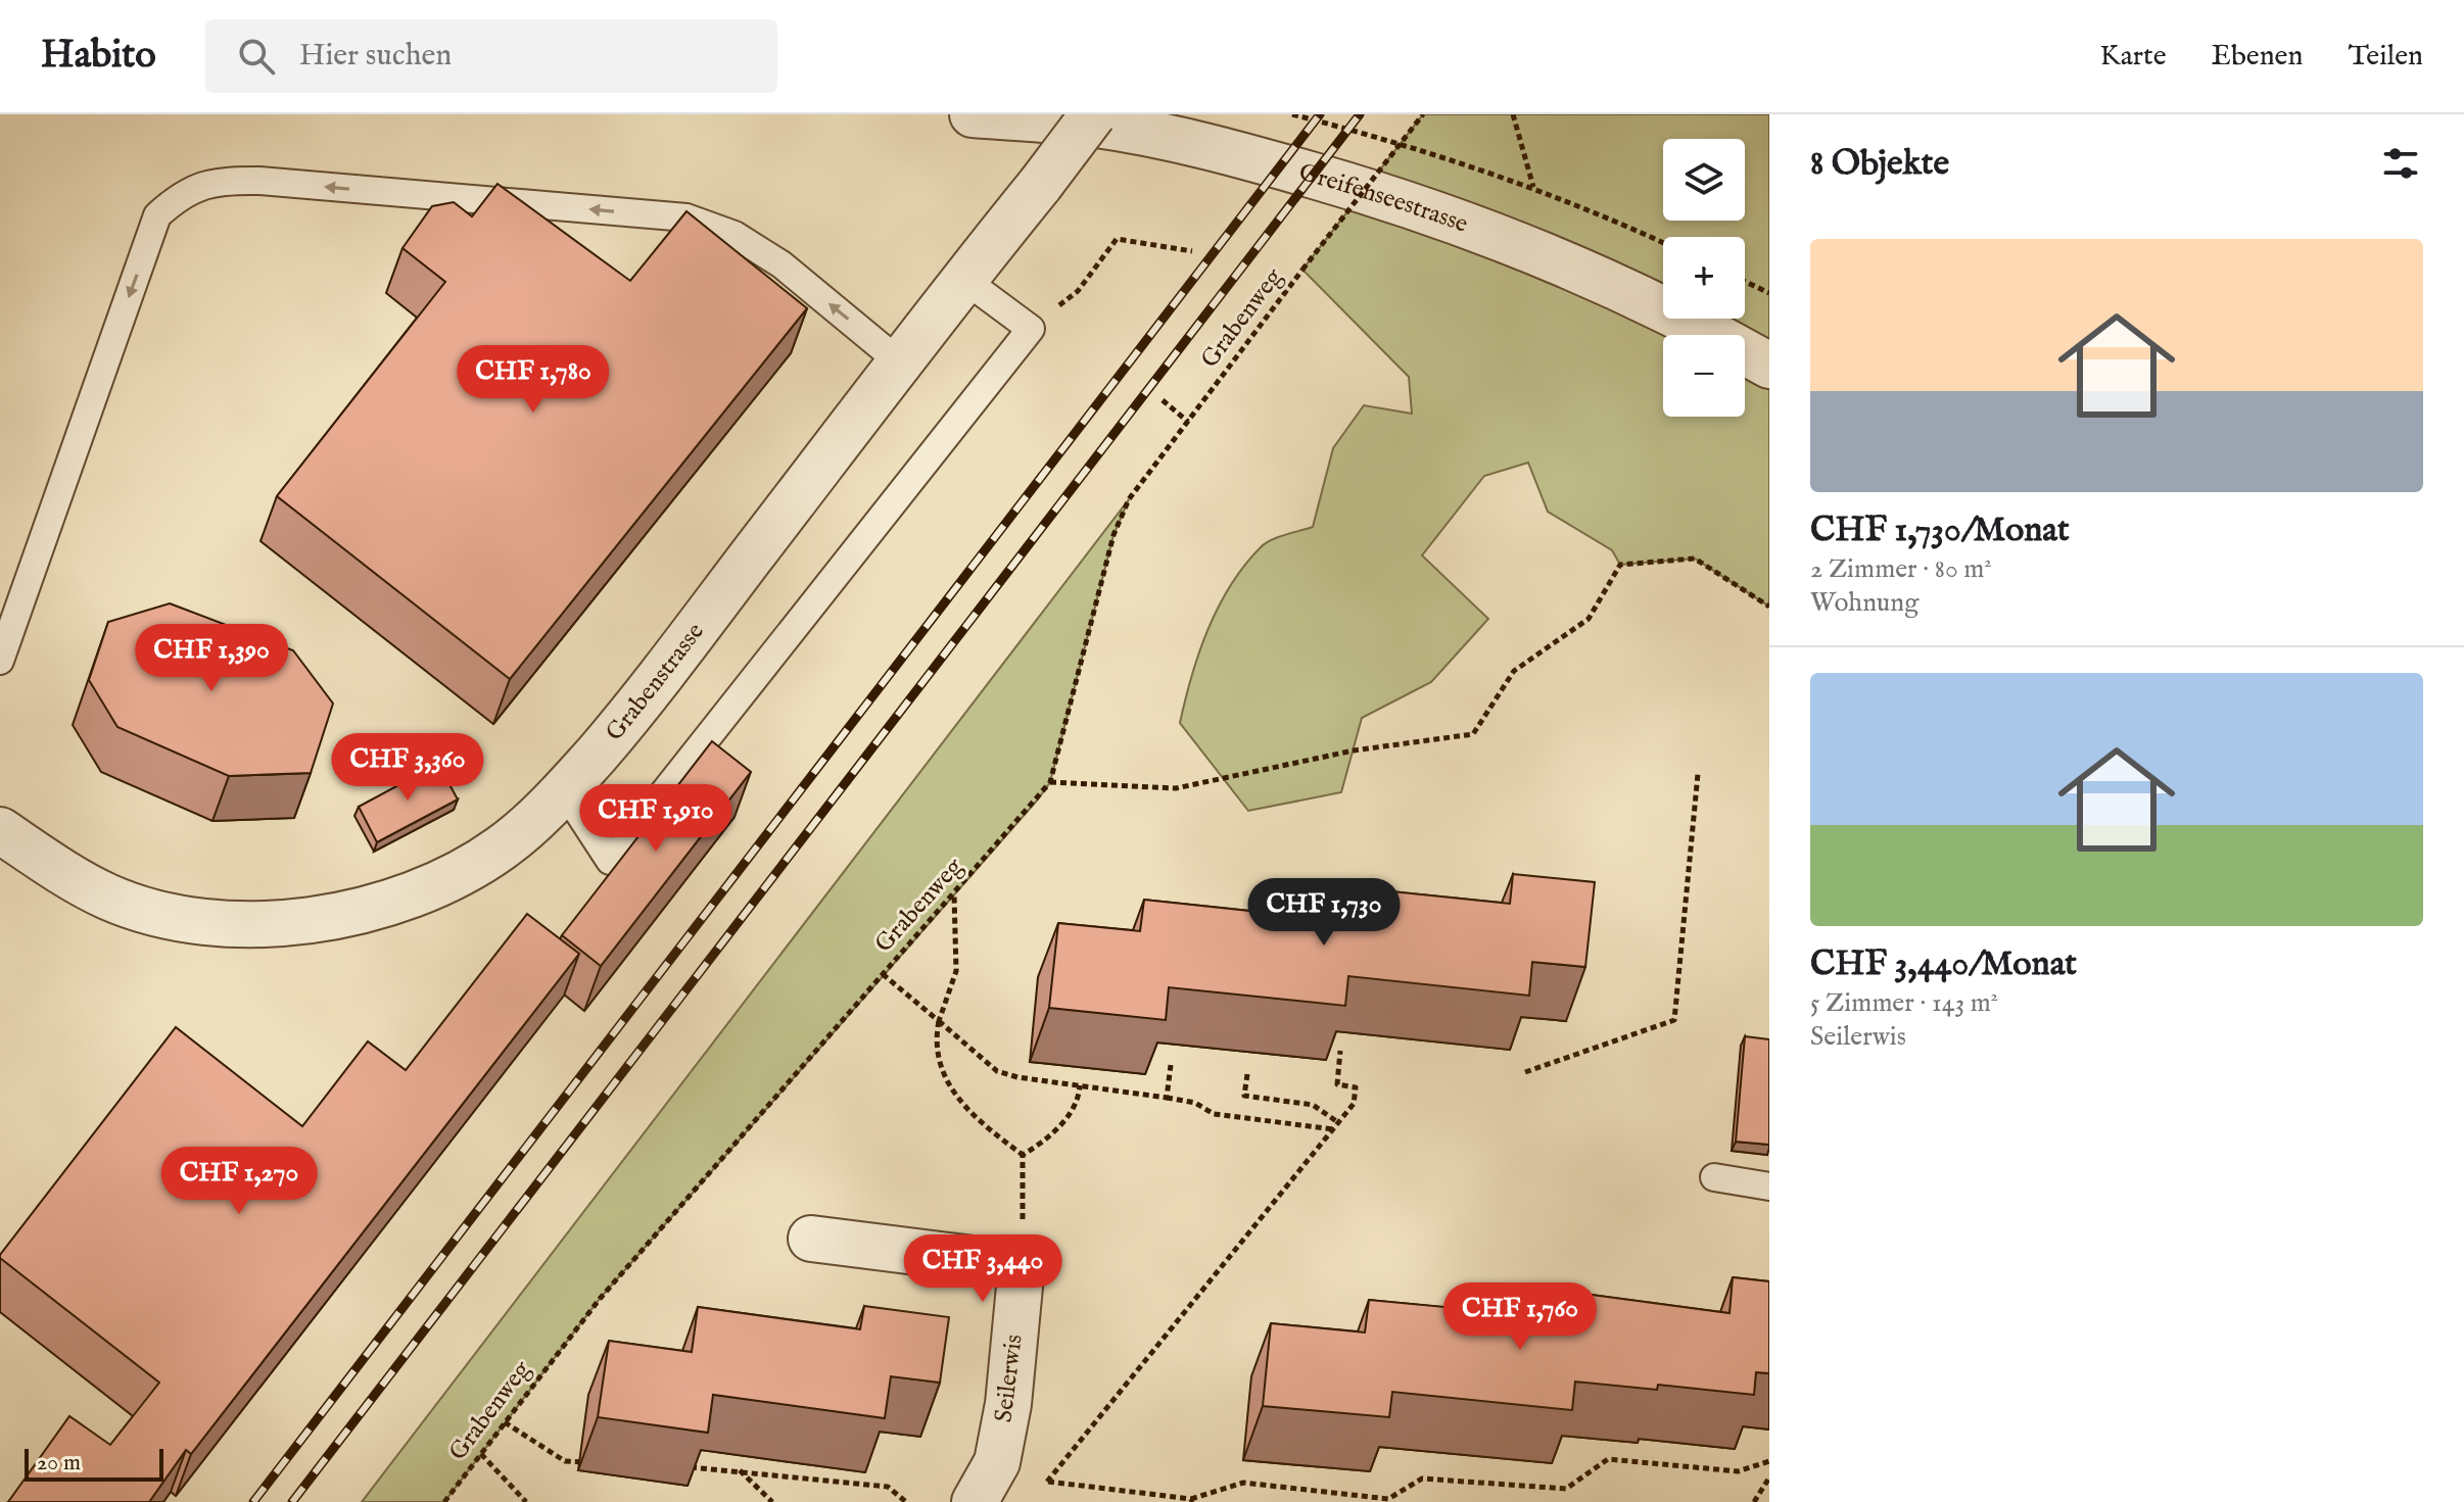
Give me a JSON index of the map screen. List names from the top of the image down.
{
  "streets": {
    "street": ["Greifenseestrasse", "Grabenstrasse", "Seilerwis"],
    "path": ["Grabenweg"]
  },
  "scale_bar": "20 m",
  "page": {
    "header": "Habito",
    "search": "Hier suchen",
    "nav": ["Karte", "Ebenen", "Teilen"],
    "heading": "8 Objekte",
    "map_buttons": ["+", "−"],
    "list": [
      {
        "name": "CHF 1,730/Monat",
        "note": "2 Zimmer · 80 m² · Wohnung"
      },
      {
        "name": "CHF 3,440/Monat",
        "note": "5 Zimmer · 143 m² · Seilerwis"
      }
    ],
    "price": [
      "CHF 1,780",
      "CHF 1,390",
      "CHF 3,360",
      "CHF 1,910",
      "CHF 1,730",
      "CHF 1,270",
      "CHF 3,440",
      "CHF 1,760"
    ],
    "scale": "20 m"
  }
}
